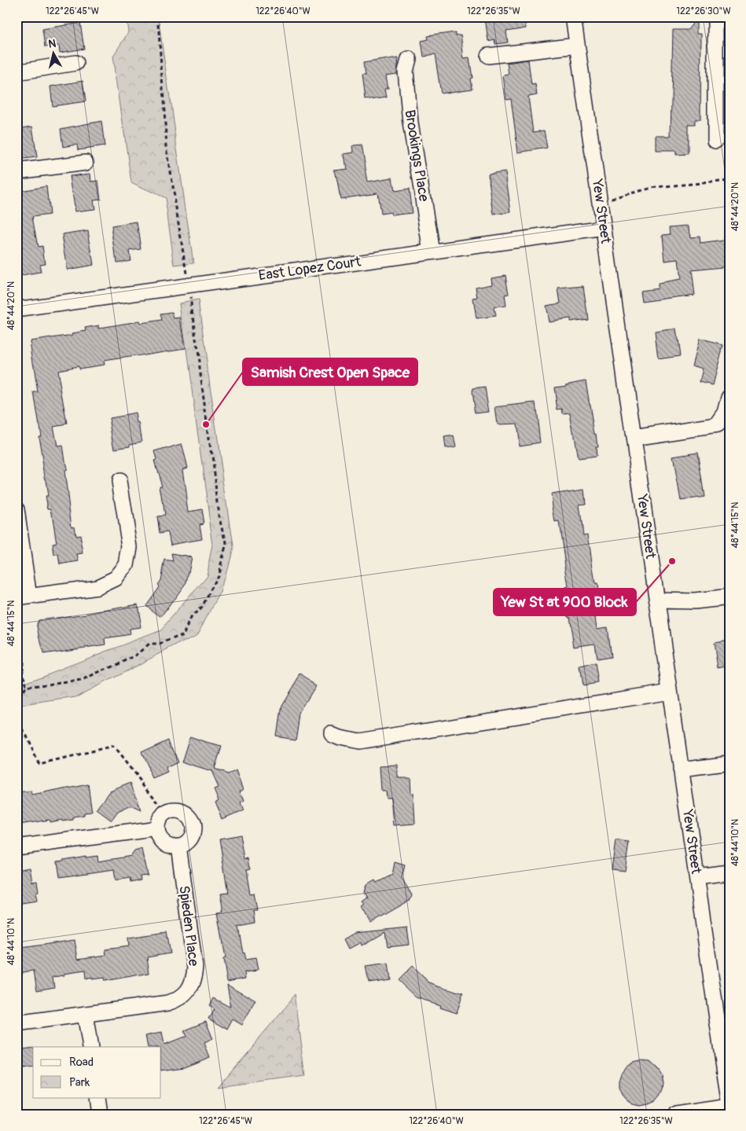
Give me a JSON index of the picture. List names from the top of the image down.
{
  "streets": {
    "street": [
      "Brookings Place",
      "Yew Street",
      "East Lopez Court",
      "Spieden Place"
    ]
  },
  "crossings": [
    ["Brookings Place", "East Lopez Court"],
    ["Yew Street", "East Lopez Court"]
  ],
  "places": ["Samish Crest Open Space", "Yew St at 900 Block"],
  "legend": ["Road", "Park"],
  "north": "top",
  "coordinates": [
    "122°26'45\"W",
    "122°26'40\"W",
    "122°26'35\"W",
    "122°26'30\"W",
    "48°44'20\"N",
    "48°44'15\"N",
    "48°44'10\"N"
  ]
}
